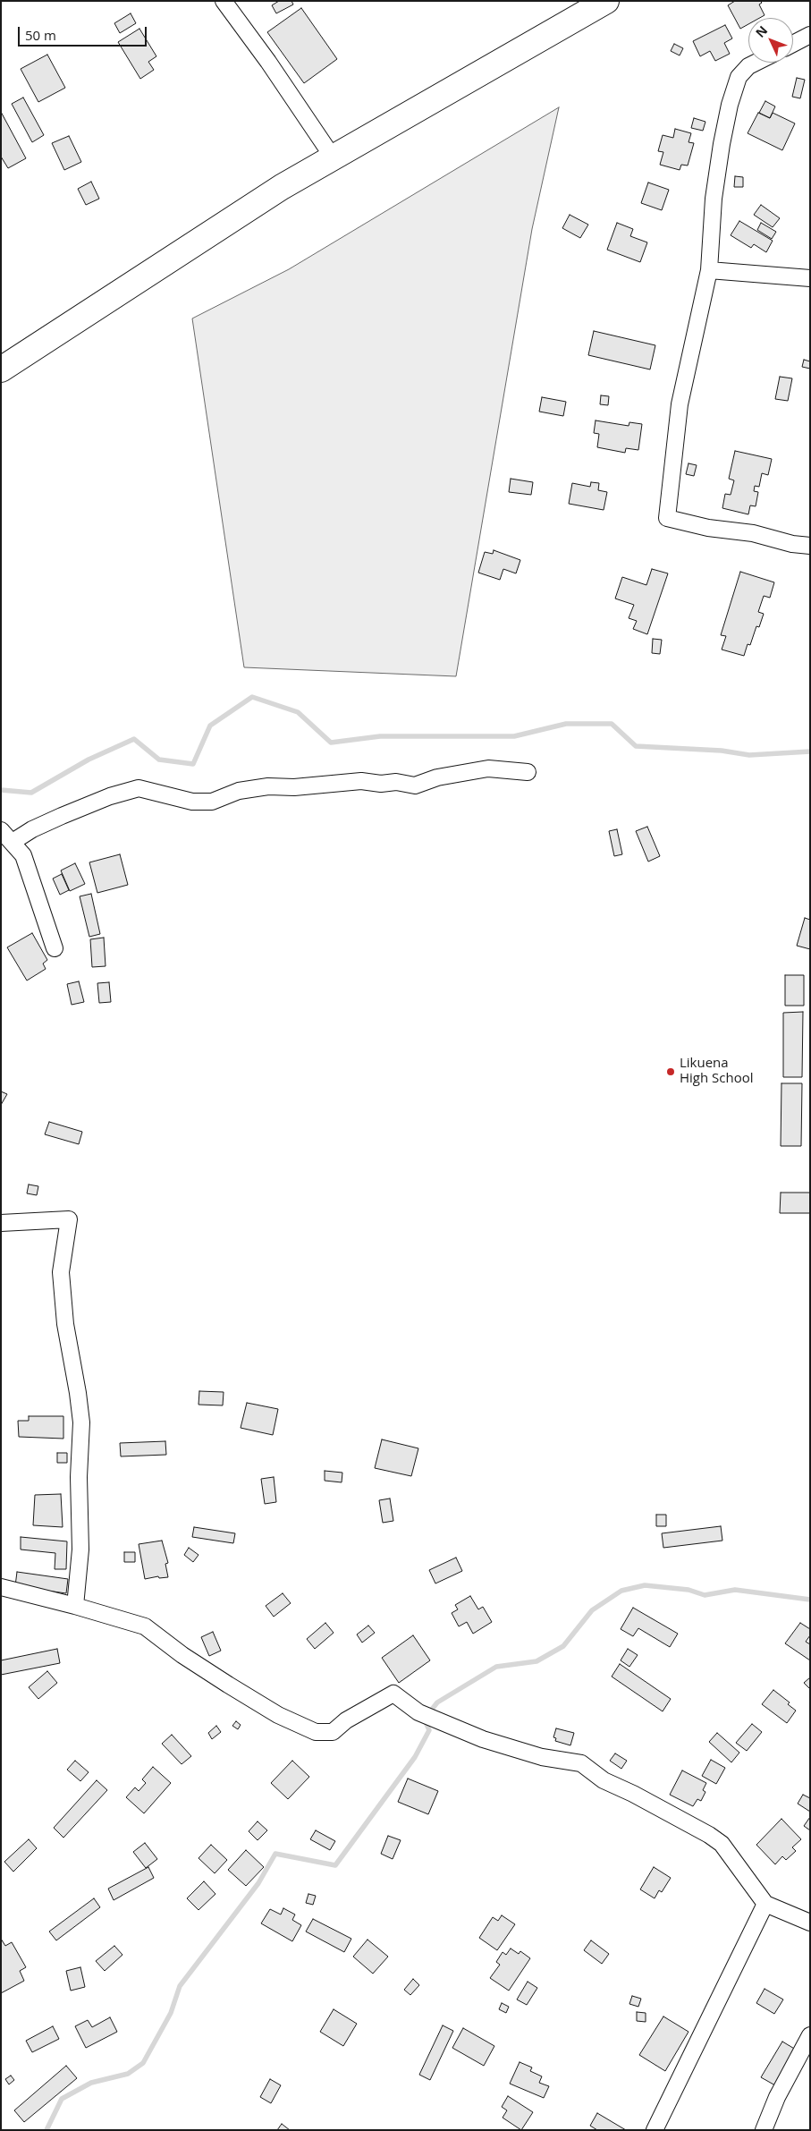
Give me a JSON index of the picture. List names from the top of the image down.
{
  "places": ["Likuena High School"],
  "scale_bar": "50 m",
  "north": "top left"
}
